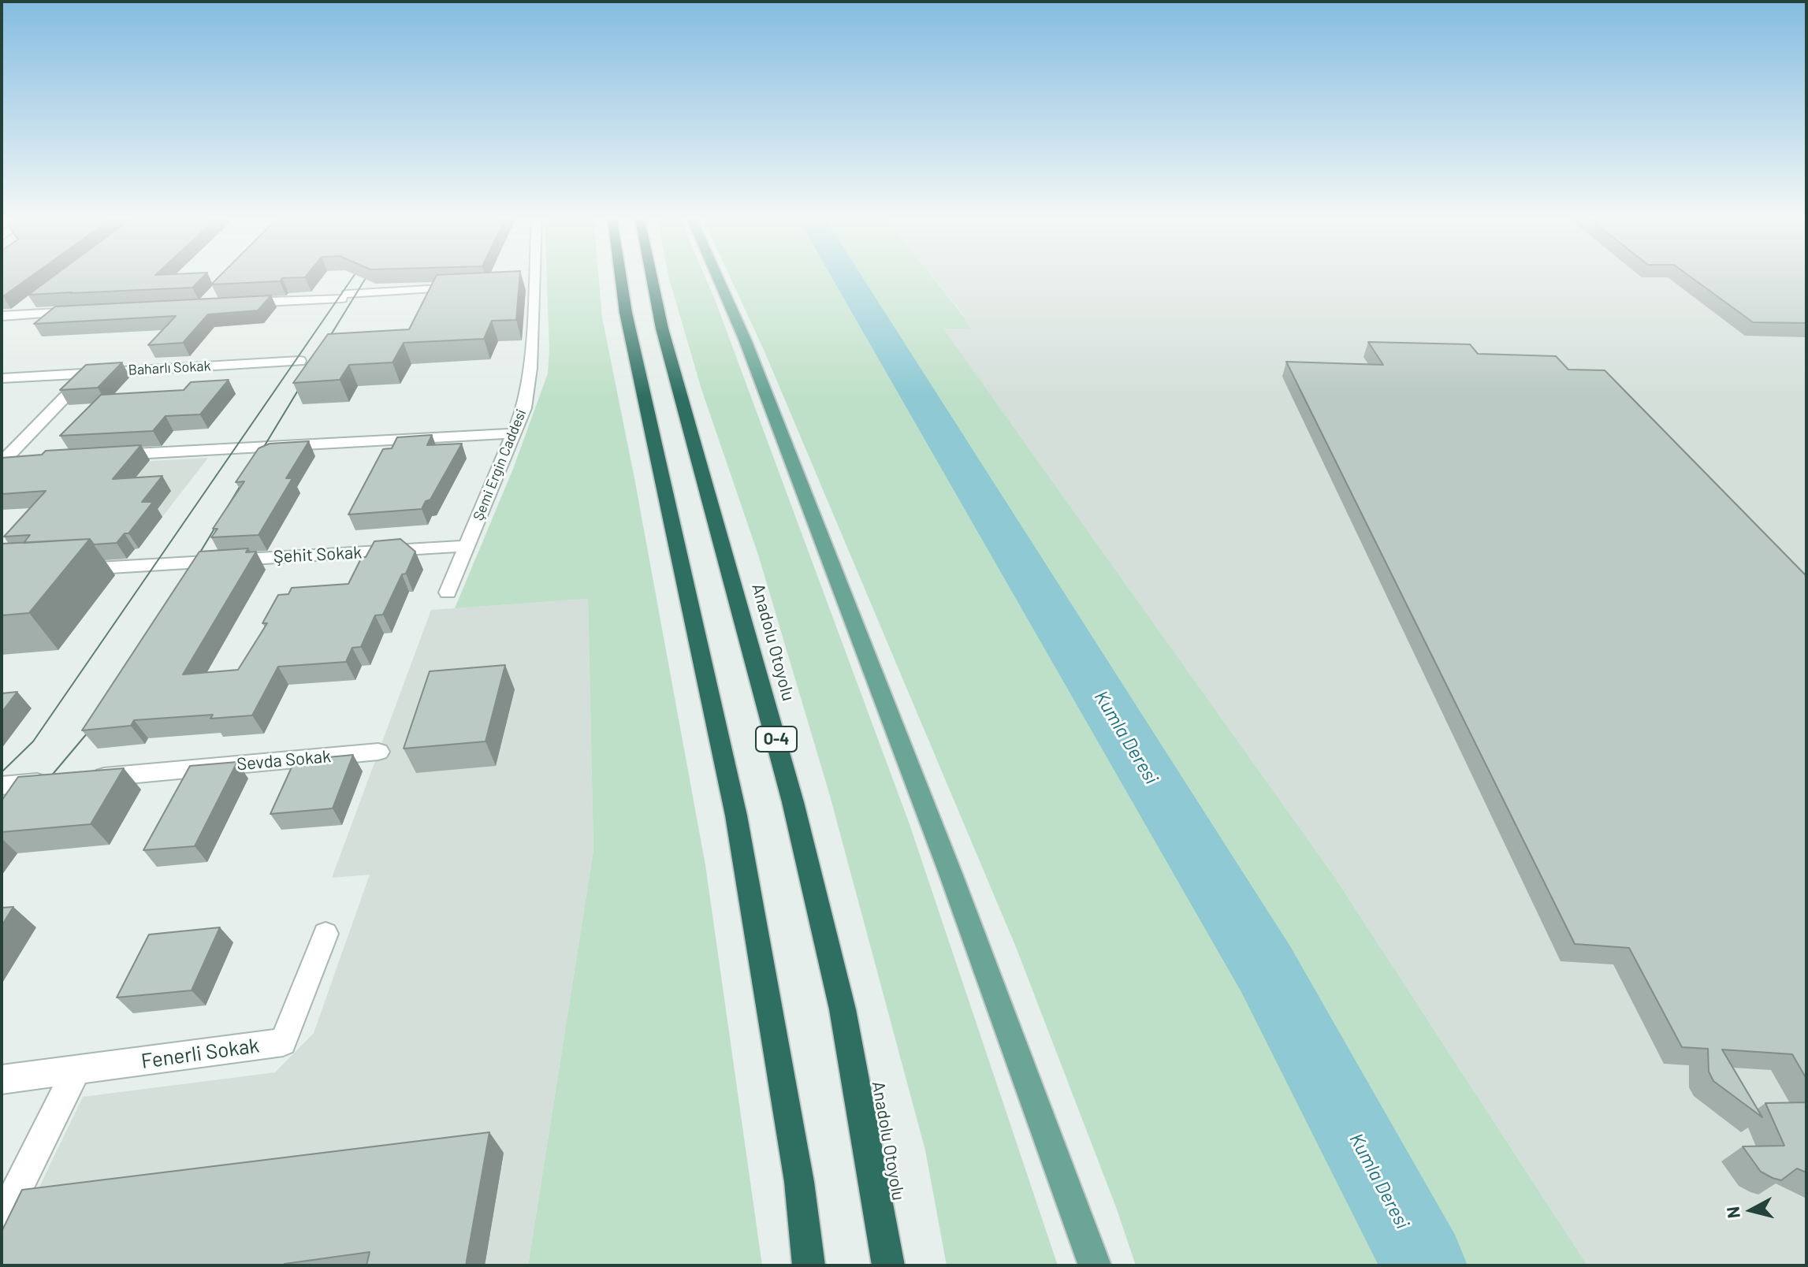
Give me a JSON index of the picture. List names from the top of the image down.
{
  "streets": {
    "highway": ["Anadolu Otoyolu", "O-4"],
    "street": [
      "Baharlı Sokak",
      "Şemi Ergin Caddesi",
      "Şehit Sokak",
      "Sevda Sokak",
      "Fenerli Sokak"
    ]
  },
  "crossings": [
    ["Şemi Ergin Caddesi", "Şehit Sokak"]
  ],
  "water": ["Kumla Deresi"],
  "north": "left"
}
